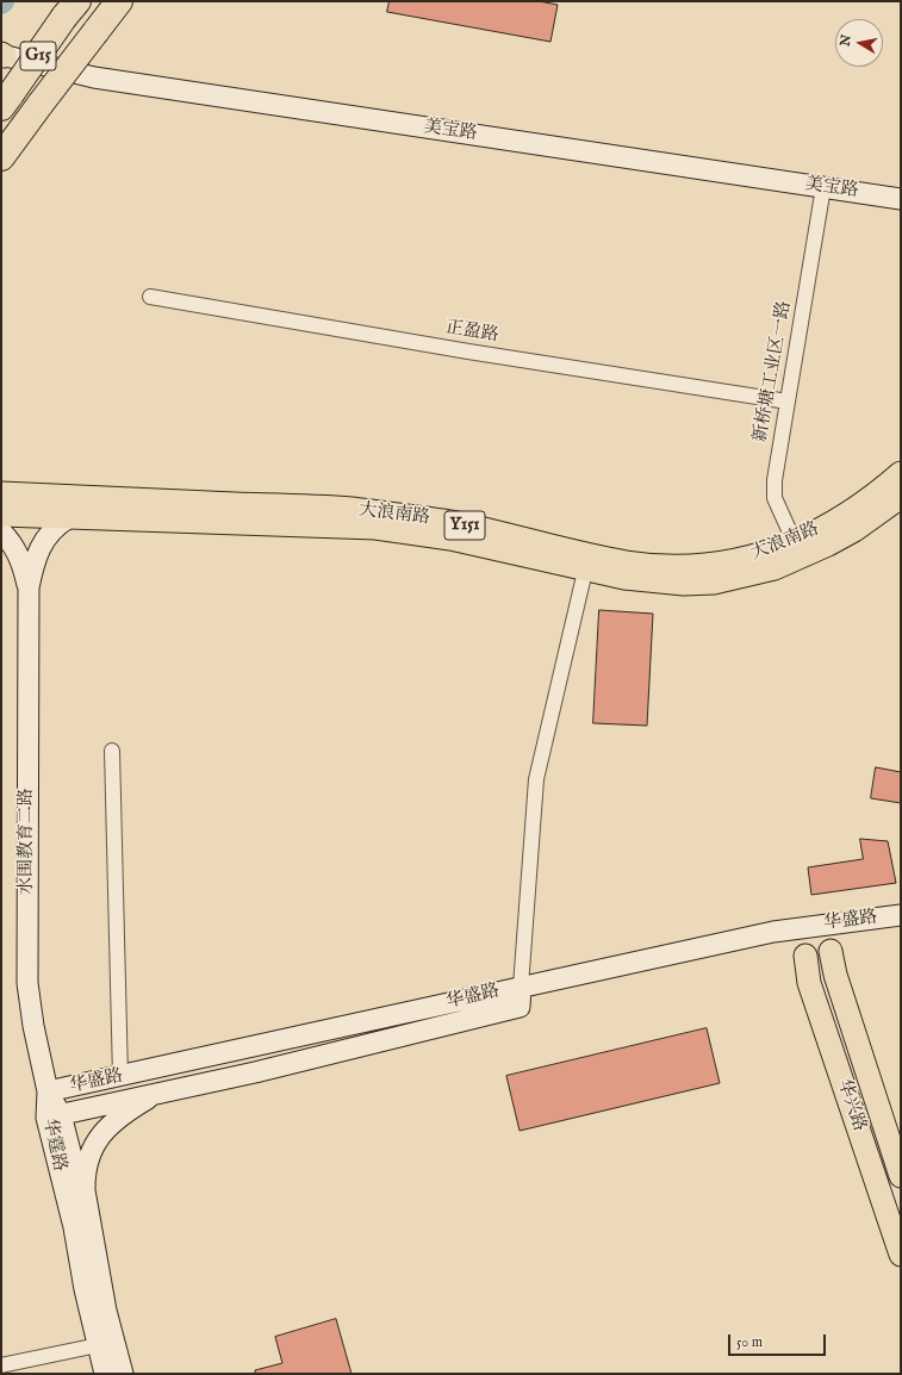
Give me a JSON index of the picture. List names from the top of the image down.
{
  "streets": {
    "highway": ["G15"],
    "main road": [
      "美宝路",
      "大浪南路",
      "Y151",
      "水围教育二路",
      "华盛路",
      "华兴路",
      "华霆路"
    ],
    "street": ["正盈路", "新桥塘工业区一路"]
  },
  "crossings": [
    ["美宝路", "新桥塘工业区一路"],
    ["正盈路", "新桥塘工业区一路"],
    ["新桥塘工业区一路", "大浪南路"],
    ["水围教育二路", "华盛路"],
    ["水围教育二路", "华霆路"],
    ["华盛路", "华兴路"],
    ["华盛路", "华霆路"]
  ],
  "scale_bar": "50 m",
  "north": "left"
}
